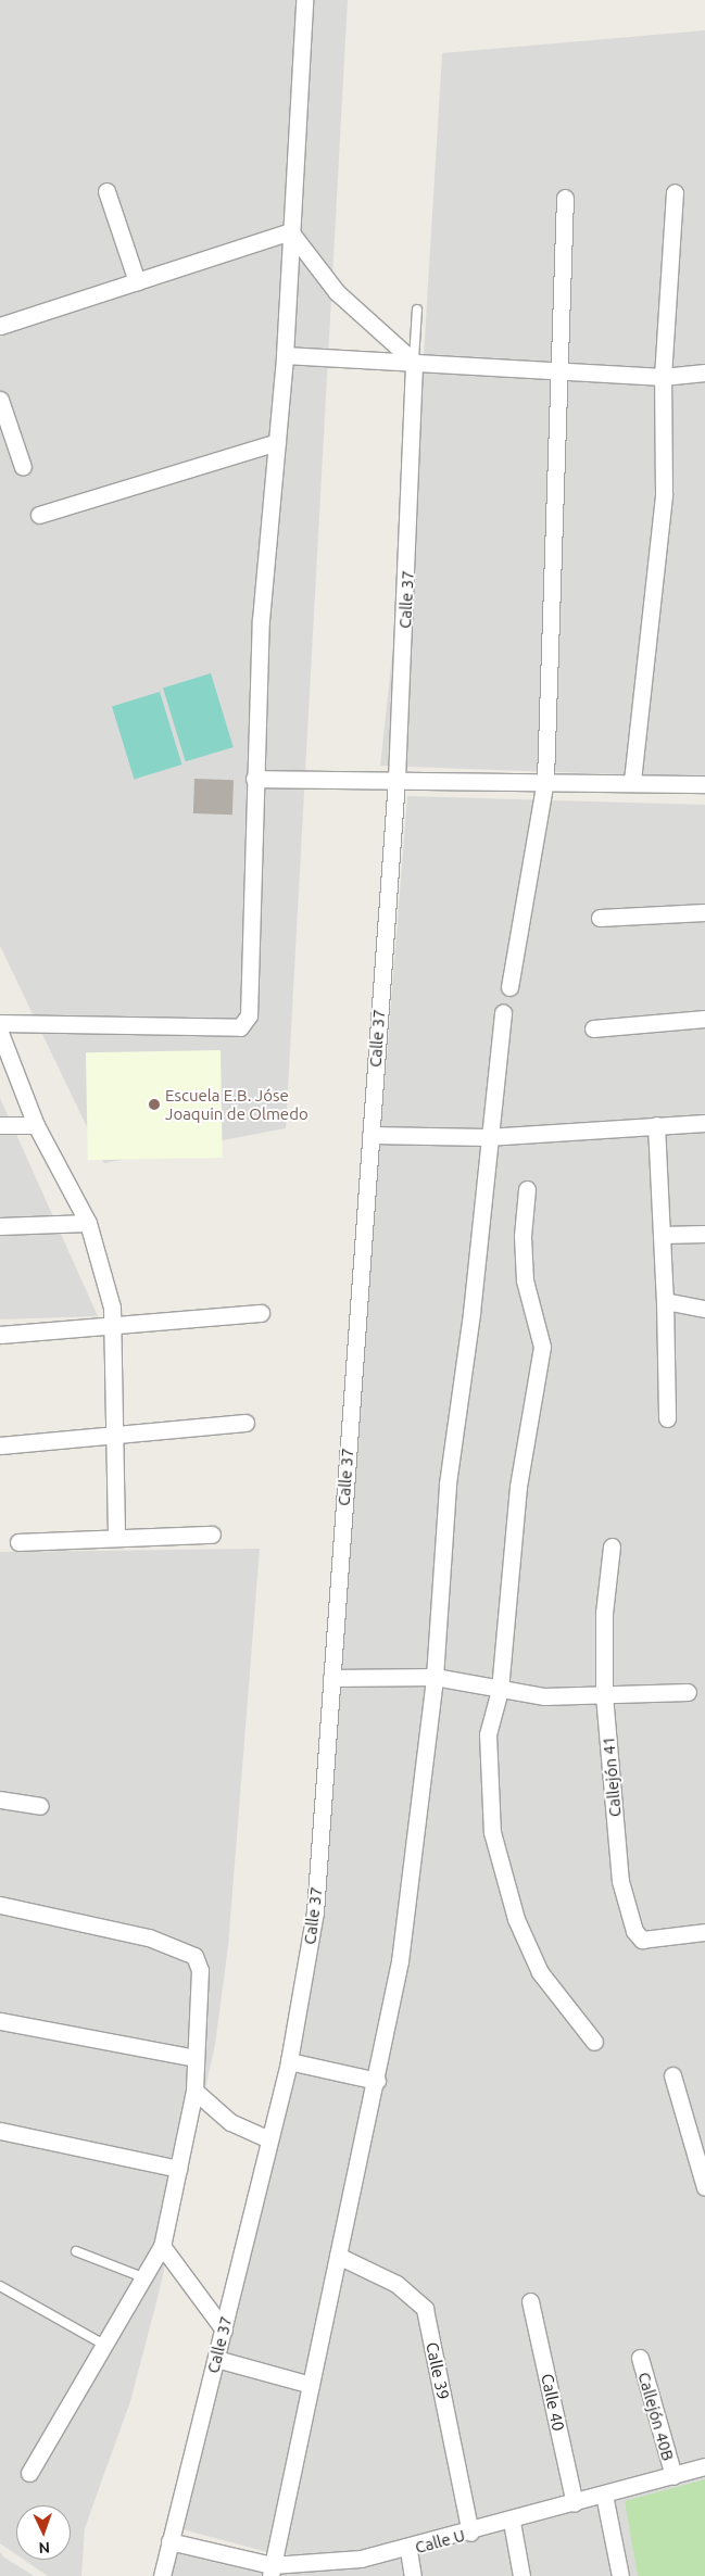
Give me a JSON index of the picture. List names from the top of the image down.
{
  "streets": {
    "street": [
      "Calle 37",
      "Callejón 41",
      "Calle 39",
      "Calle 40",
      "Callejón 40B",
      "Calle U"
    ]
  },
  "crossings": [
    ["Calle 37", "Calle U"],
    ["Calle 39", "Calle U"],
    ["Calle 40", "Calle U"],
    ["Callejón 40B", "Calle U"]
  ],
  "places": ["Escuela E.B. Jóse Joaquin de Olmedo"],
  "north": "bottom"
}
